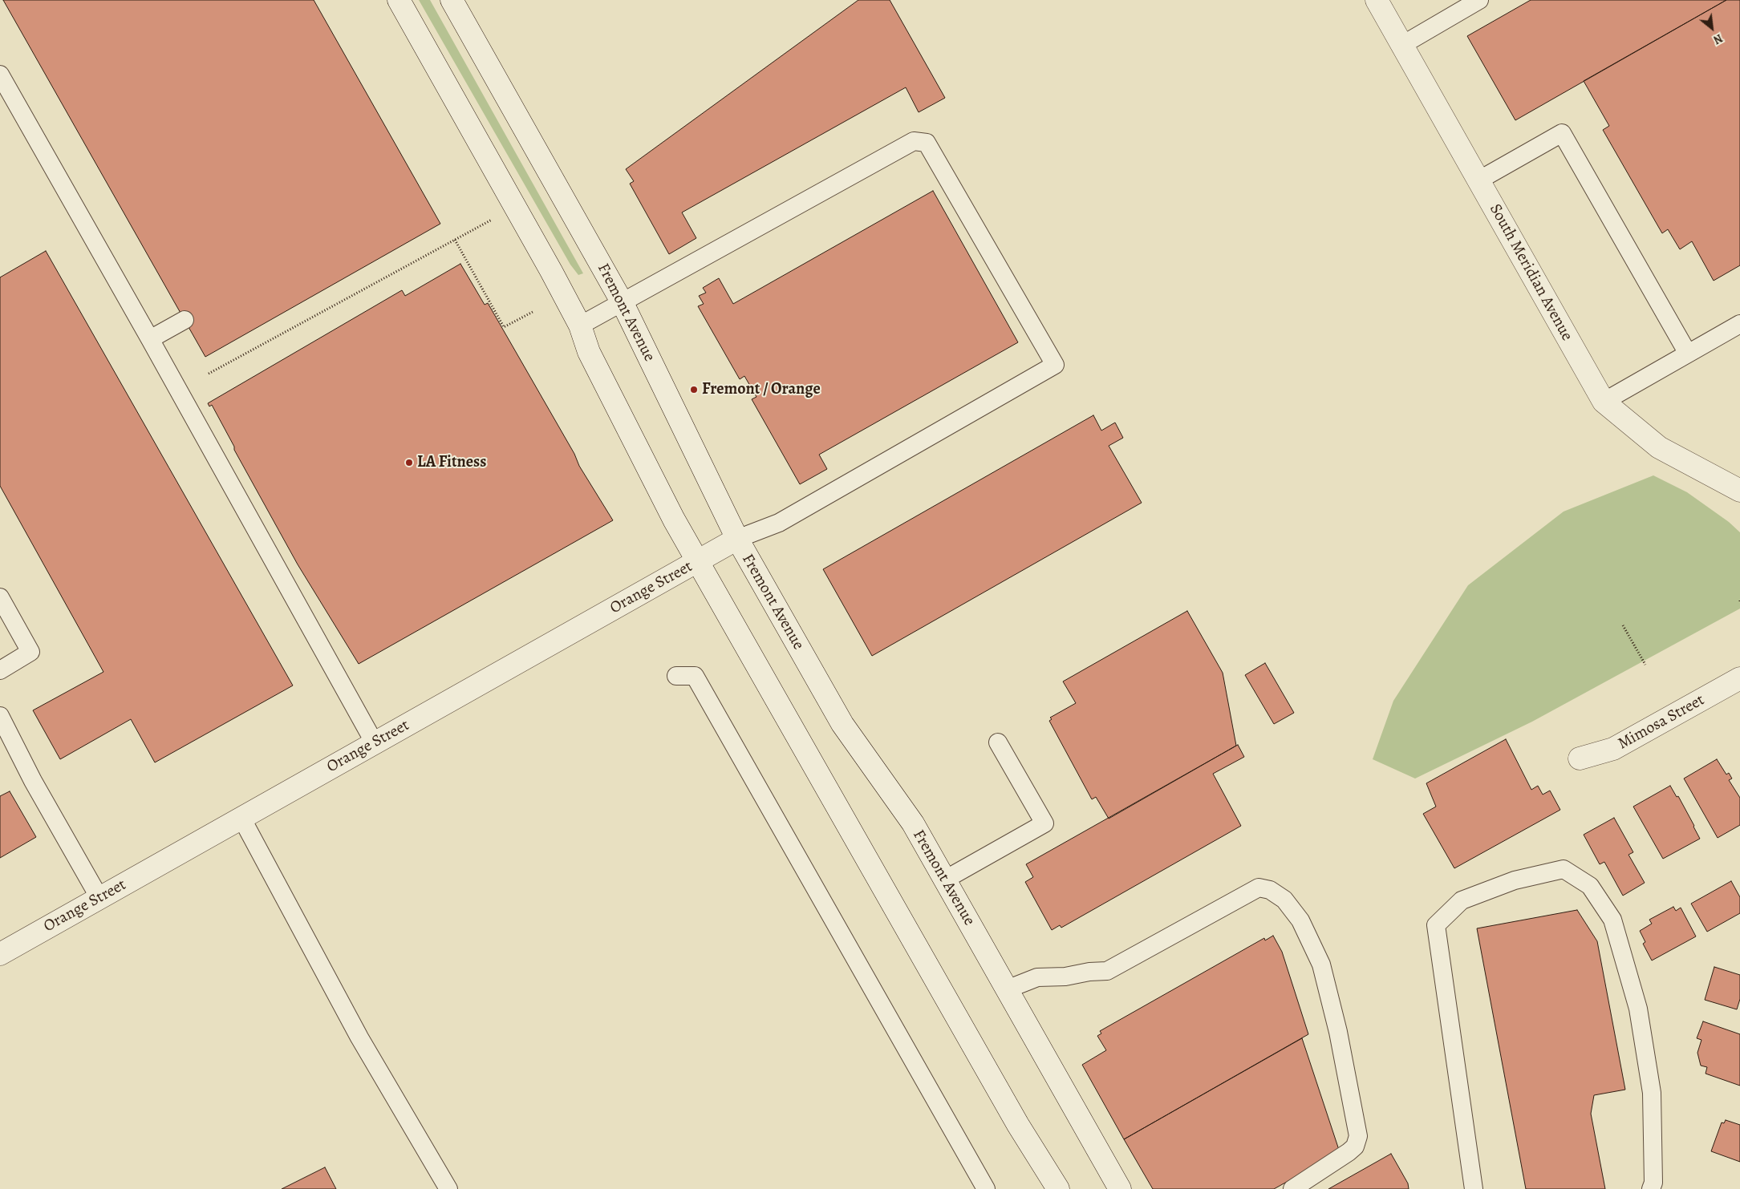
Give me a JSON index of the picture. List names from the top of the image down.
{
  "streets": {
    "main road": [
      "South Meridian Avenue",
      "Fremont Avenue",
      "Orange Street",
      "Mimosa Street"
    ]
  },
  "crossings": [
    ["Fremont Avenue", "Orange Street"]
  ],
  "places": ["Fremont / Orange", "LA Fitness"],
  "north": "bottom right"
}
